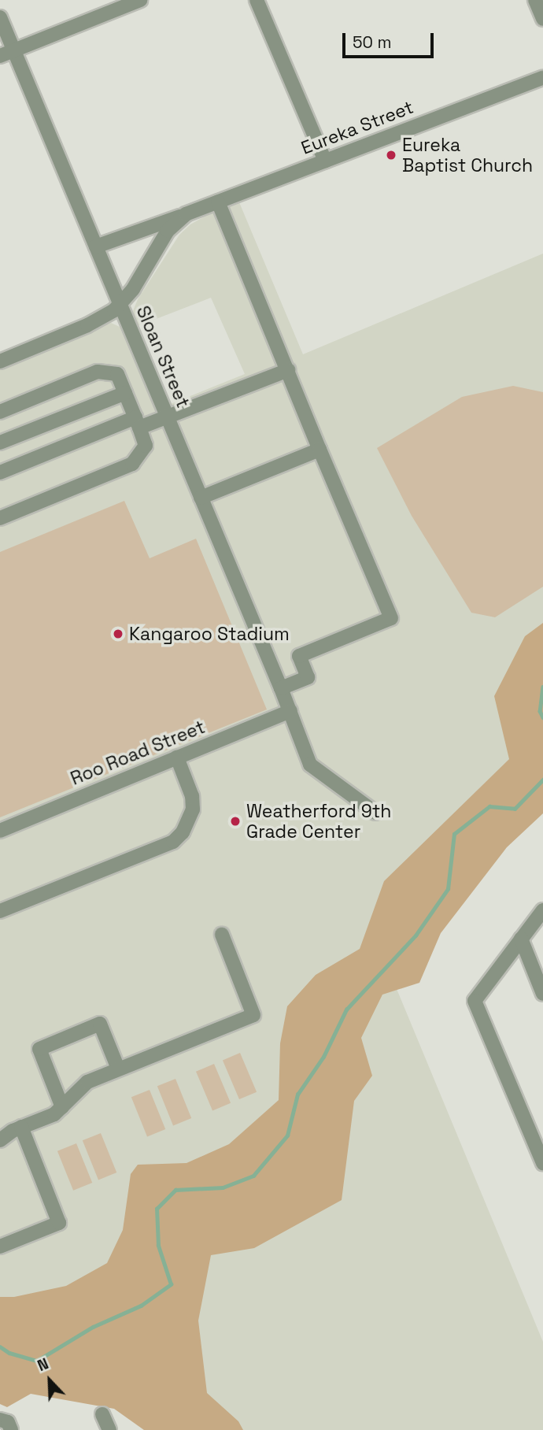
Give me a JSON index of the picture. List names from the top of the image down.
{
  "streets": {
    "street": ["Eureka Street", "Sloan Street", "Roo Road Street"]
  },
  "crossings": [
    ["Eureka Street", "Sloan Street"],
    ["Sloan Street", "Roo Road Street"]
  ],
  "places": ["Eureka Baptist Church", "Kangaroo Stadium", "Weatherford 9th Grade Center"],
  "scale_bar": "50 m",
  "north": "top left"
}
